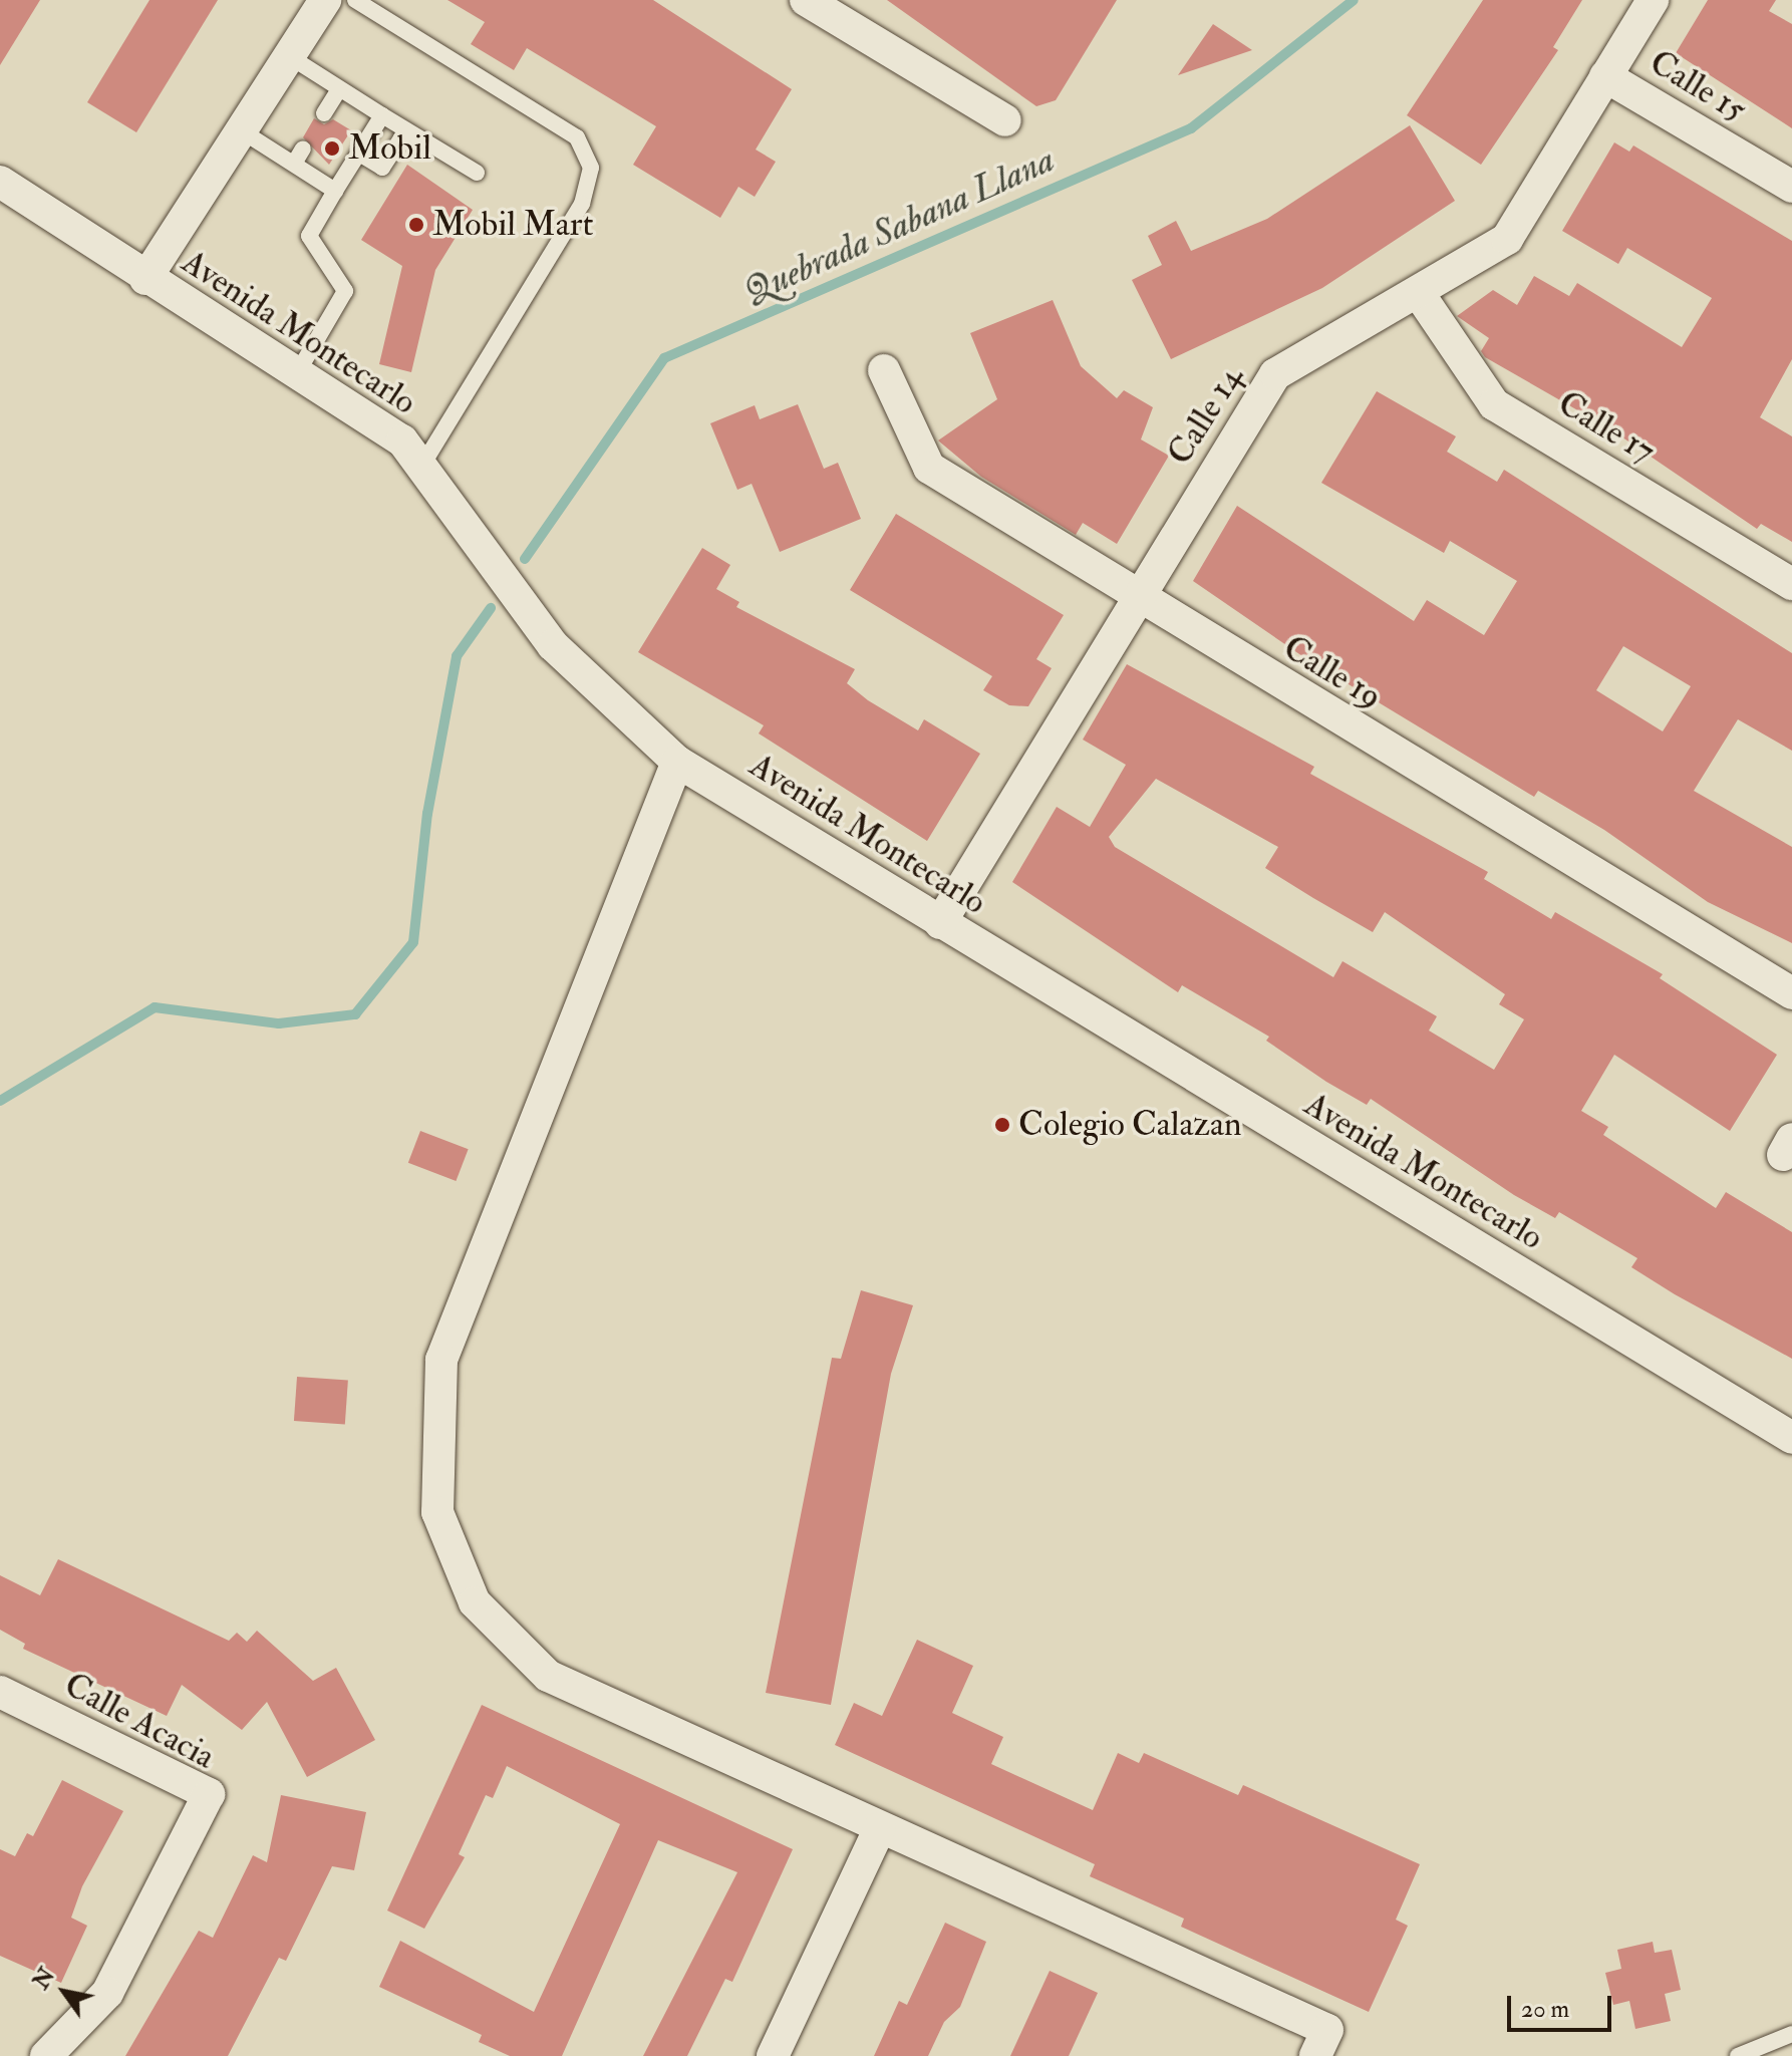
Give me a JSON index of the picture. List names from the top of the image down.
{
  "streets": {
    "street": [
      "Calle 15",
      "Avenida Montecarlo",
      "Calle 14",
      "Calle 17",
      "Calle 19",
      "Calle Acacia"
    ]
  },
  "crossings": [
    ["Calle 15", "Calle 14"],
    ["Avenida Montecarlo", "Calle 14"],
    ["Calle 14", "Calle 17"],
    ["Calle 14", "Calle 19"]
  ],
  "water": ["Quebrada Sabana Llana"],
  "places": ["Mobil", "Mobil Mart", "Colegio Calazan"],
  "scale_bar": "20 m",
  "north": "top left"
}
